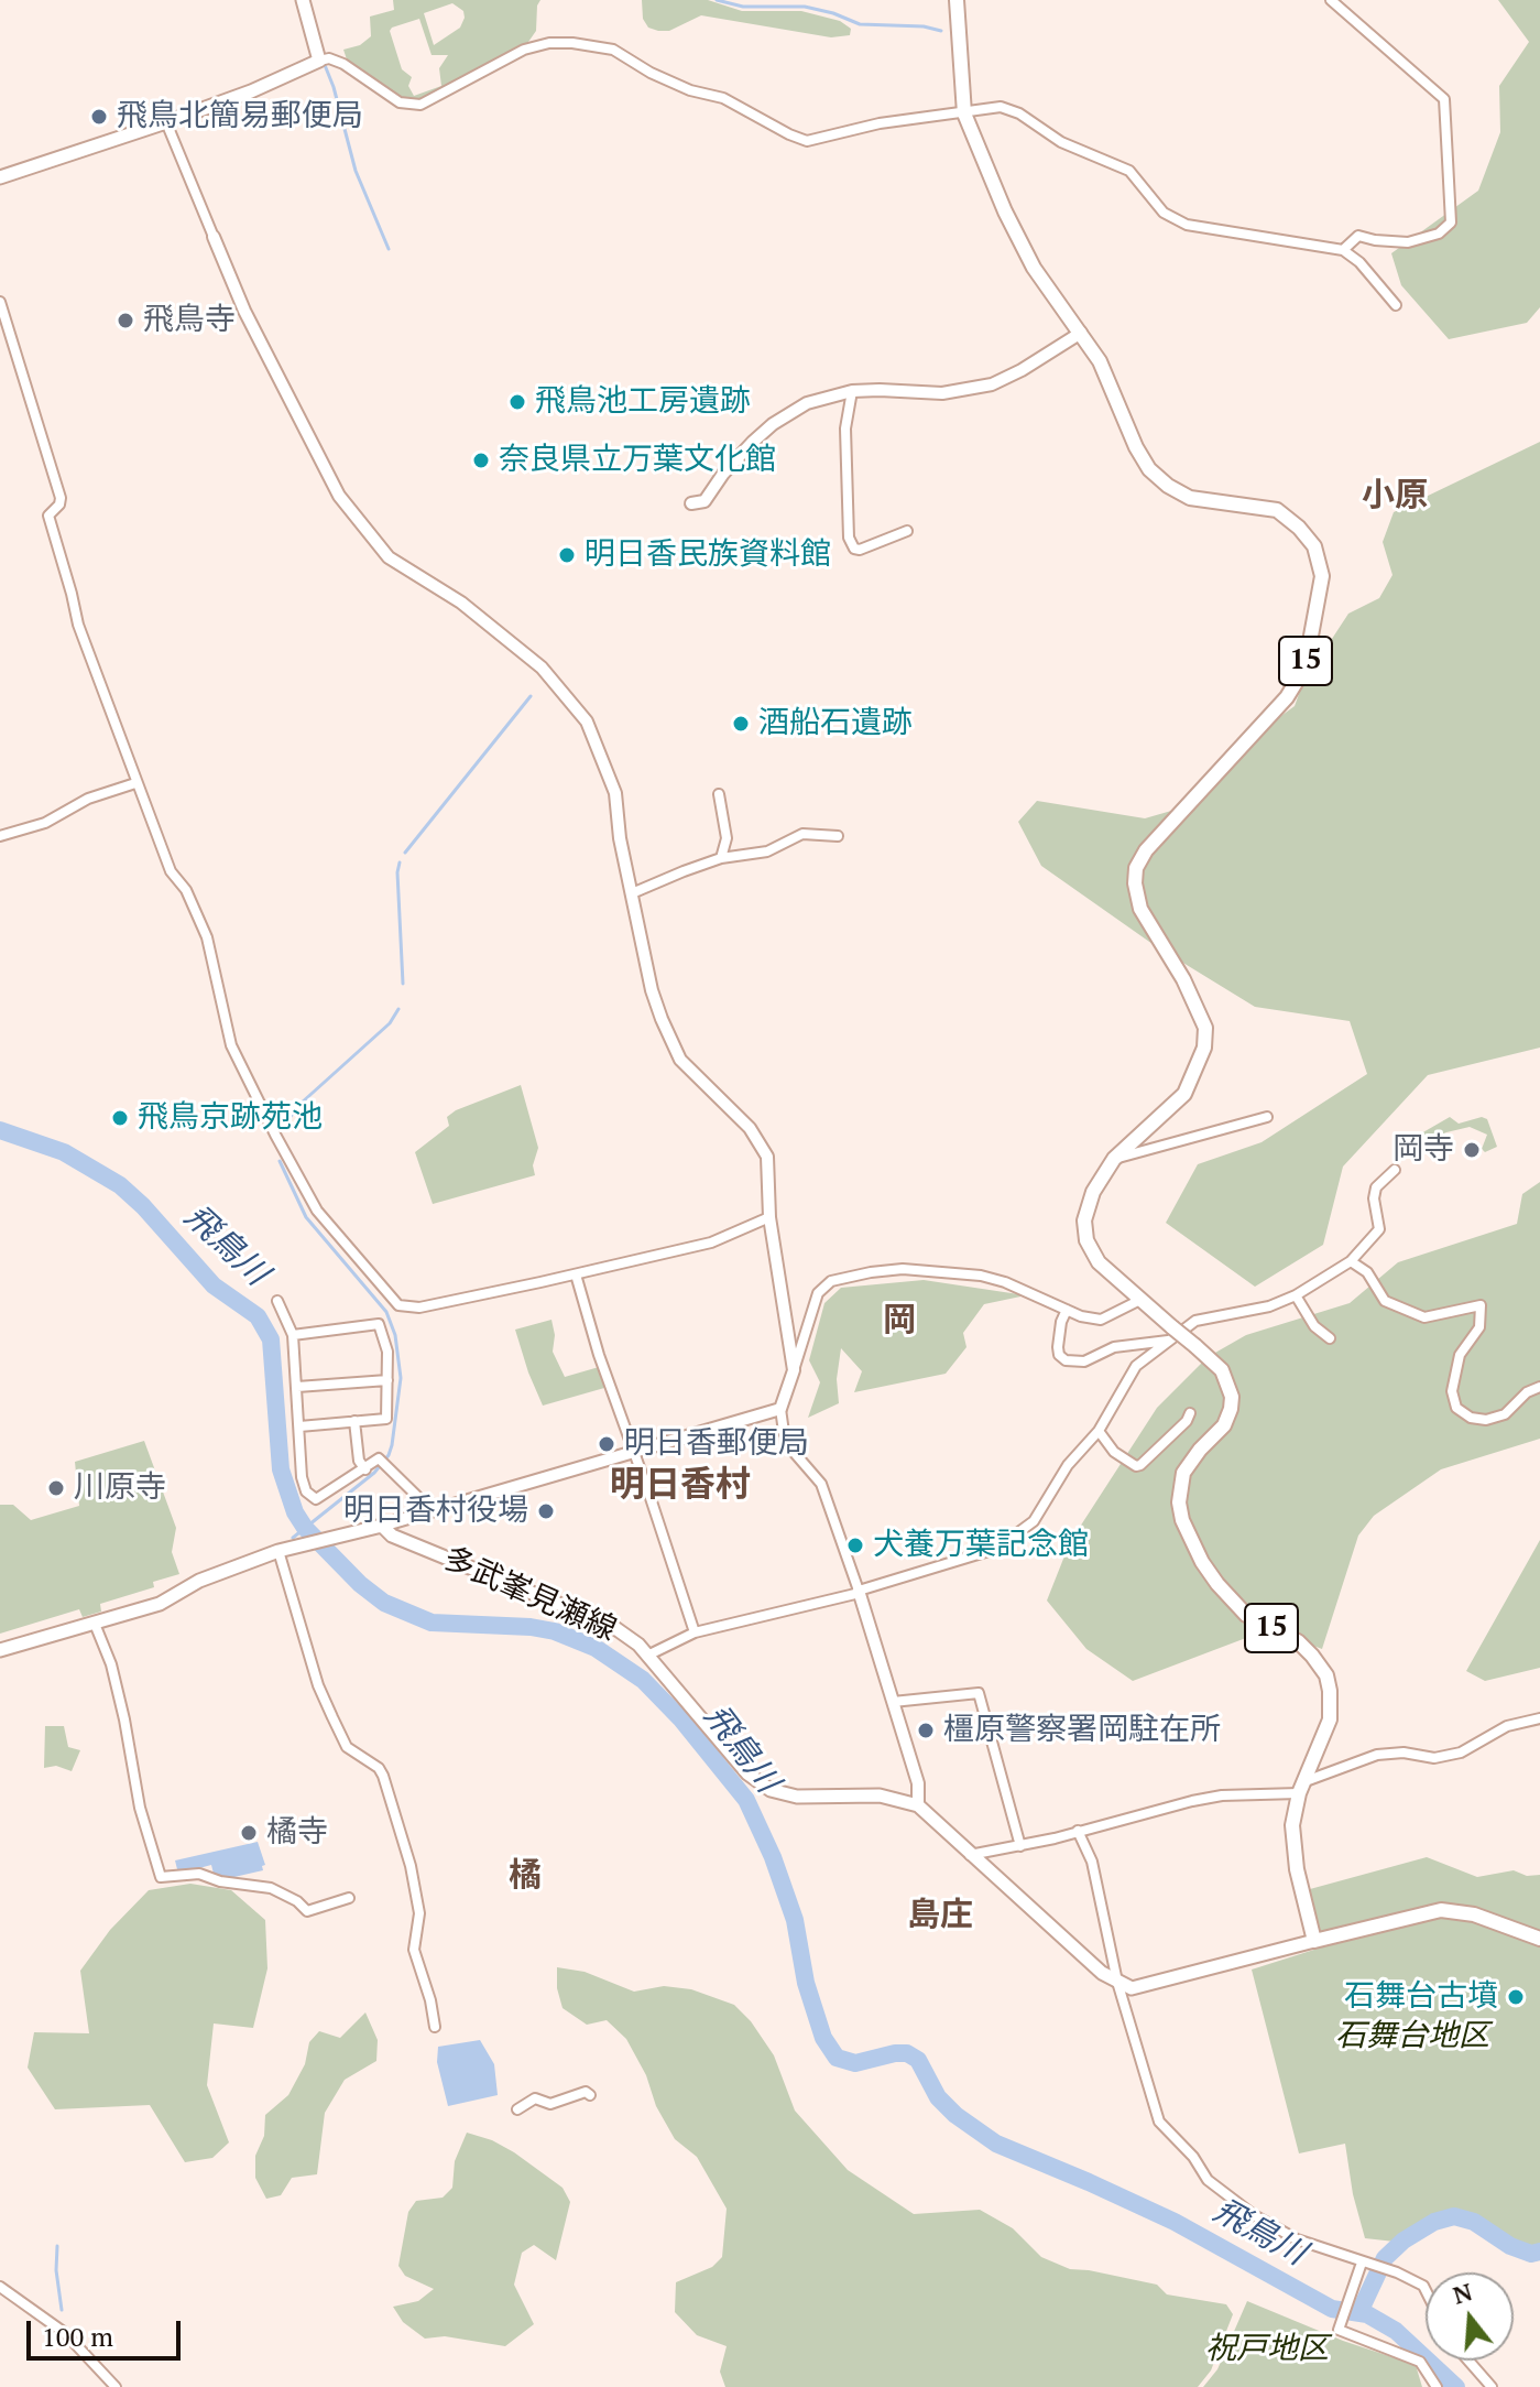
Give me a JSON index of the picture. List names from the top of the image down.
{
  "streets": {
    "main road": ["15", "多武峯見瀬線"]
  },
  "districts": [
    "小原",
    "岡",
    "明日香村",
    "橘",
    "島庄"
  ],
  "water": ["飛鳥川"],
  "parks": ["石舞台地区", "祝戸地区"],
  "places": [
    "飛鳥北簡易郵便局",
    "飛鳥寺",
    "飛鳥池工房遺跡",
    "奈良県立万葉文化館",
    "明日香民族資料館",
    "酒船石遺跡",
    "飛鳥京跡苑池",
    "岡寺",
    "明日香郵便局",
    "川原寺",
    "明日香村役場",
    "犬養万葉記念館",
    "橿原警察署岡駐在所",
    "橘寺",
    "石舞台古墳"
  ],
  "scale_bar": "100 m",
  "north": "top"
}
